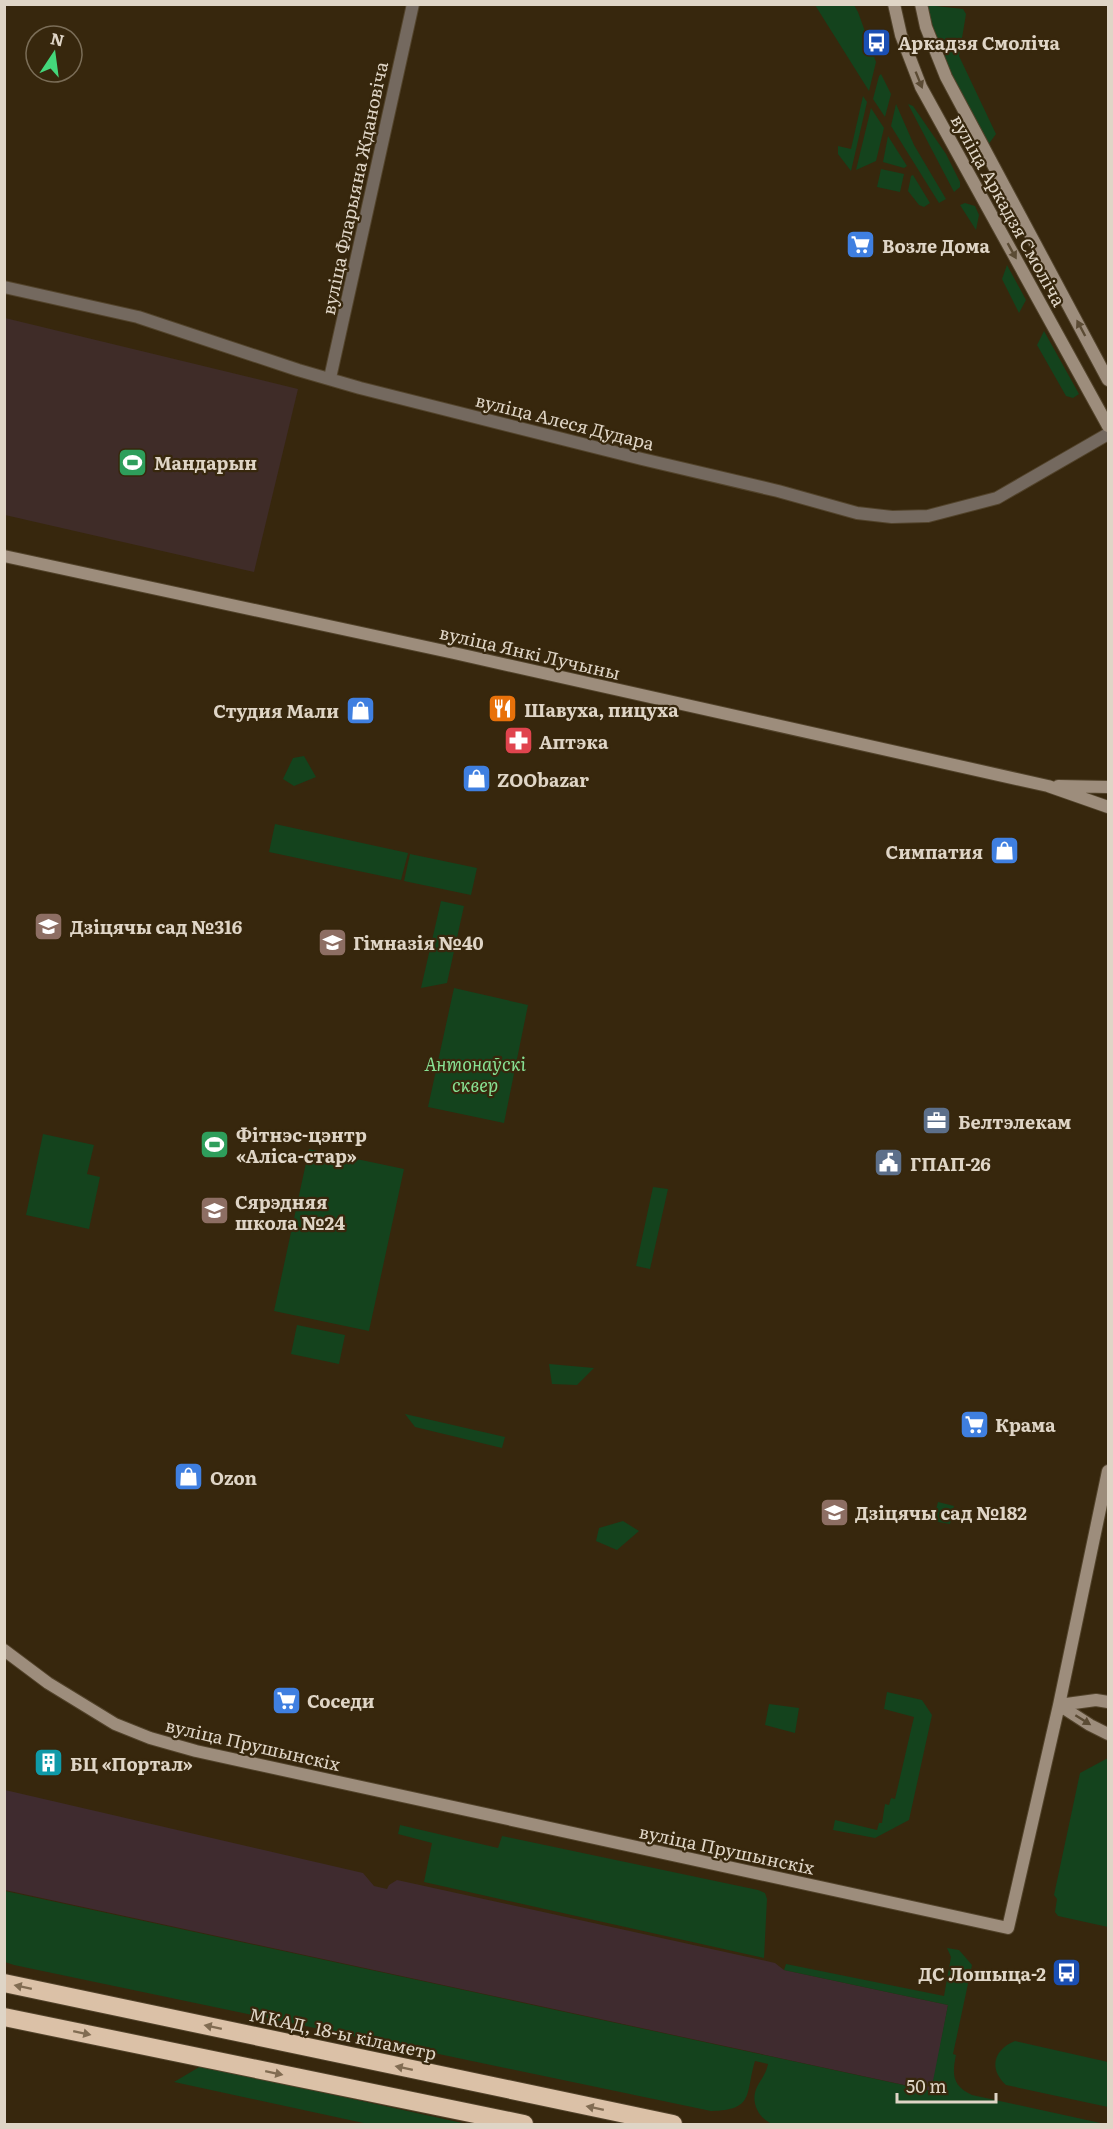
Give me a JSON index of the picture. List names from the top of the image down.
{
  "streets": {
    "highway": ["МКАД, 18-ы кіламетр"],
    "main road": ["вуліца Аркадзя Смоліча", "вуліца Янкі Лучыны", "вуліца Прушынскіх"],
    "street": ["вуліца Фларыяна Ждановіча", "вуліца Алеся Дудара"]
  },
  "crossings": [
    ["вуліца Фларыяна Ждановіча", "вуліца Алеся Дудара"]
  ],
  "parks": ["Антонаўскі сквер"],
  "places": {
    "bus stop": ["Аркадзя Смоліча", "ДС Лошыца-2"],
    "supermarket": ["Возле Дома", "Крама", "Соседи"],
    "sports": ["Мандарын", "Фітнэс-цэнтр «Аліса-стар»"],
    "restaurant": ["Шавуха, пицуха"],
    "shop": [
      "Студия Мали",
      "ZOObazar",
      "Симпатия",
      "Ozon"
    ],
    "pharmacy": ["Аптэка"],
    "school or university": [
      "Дзіцячы сад №316",
      "Гімназія №40",
      "Сярэдняя школа №24",
      "Дзіцячы сад №182"
    ],
    "office": ["Белтэлекам"],
    "public building": ["ГПАП-26"],
    "building": ["БЦ «Портал»"]
  },
  "scale_bar": "50 m",
  "north": "top"
}
